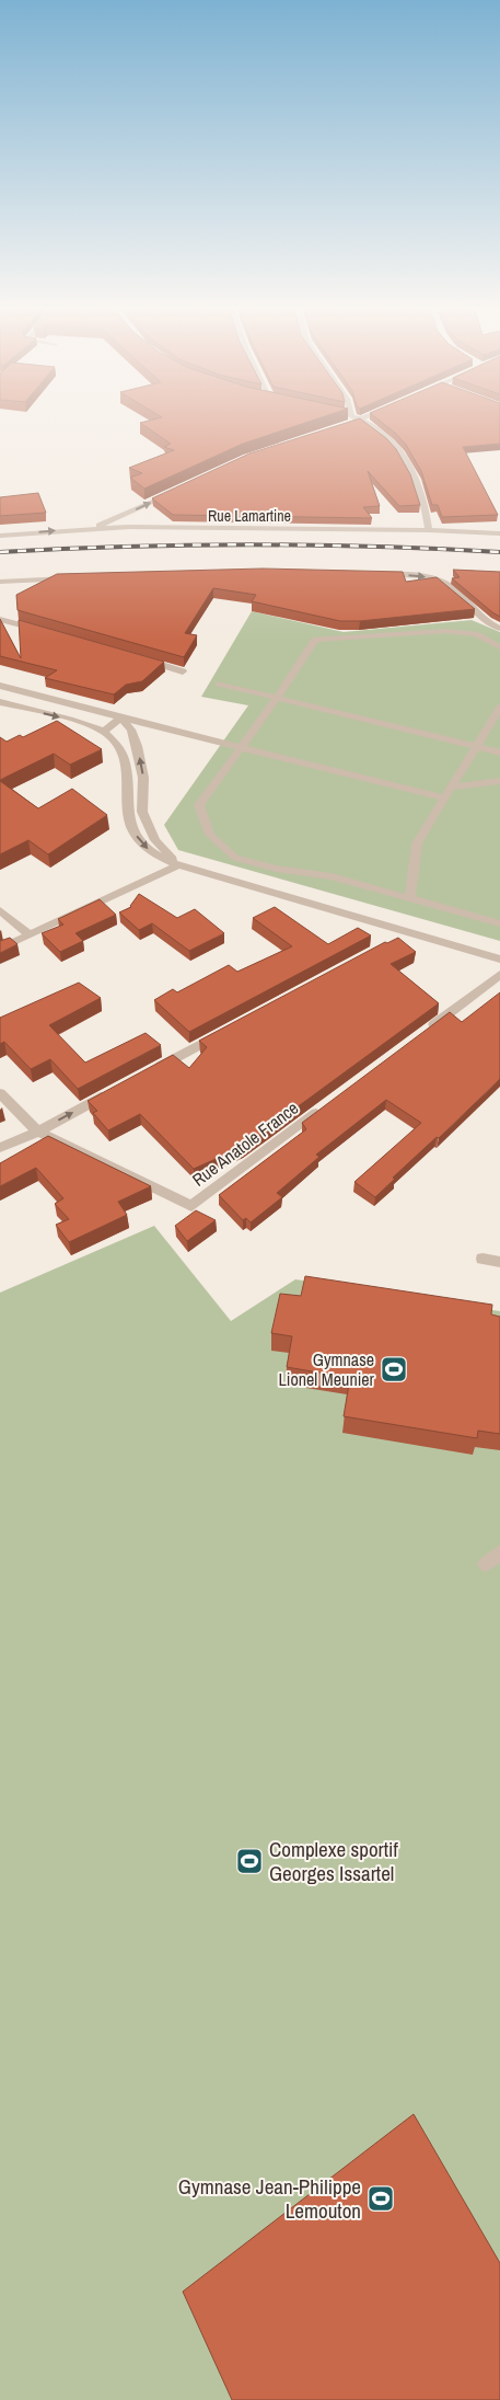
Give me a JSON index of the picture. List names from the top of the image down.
{
  "streets": {
    "street": ["Rue Lamartine", "Rue Anatole France"]
  },
  "places": {
    "sports": ["Gymnase Lionel Meunier", "Complexe sportif Georges Issartel", "Gymnase Jean-Philippe Lemouton"]
  }
}
